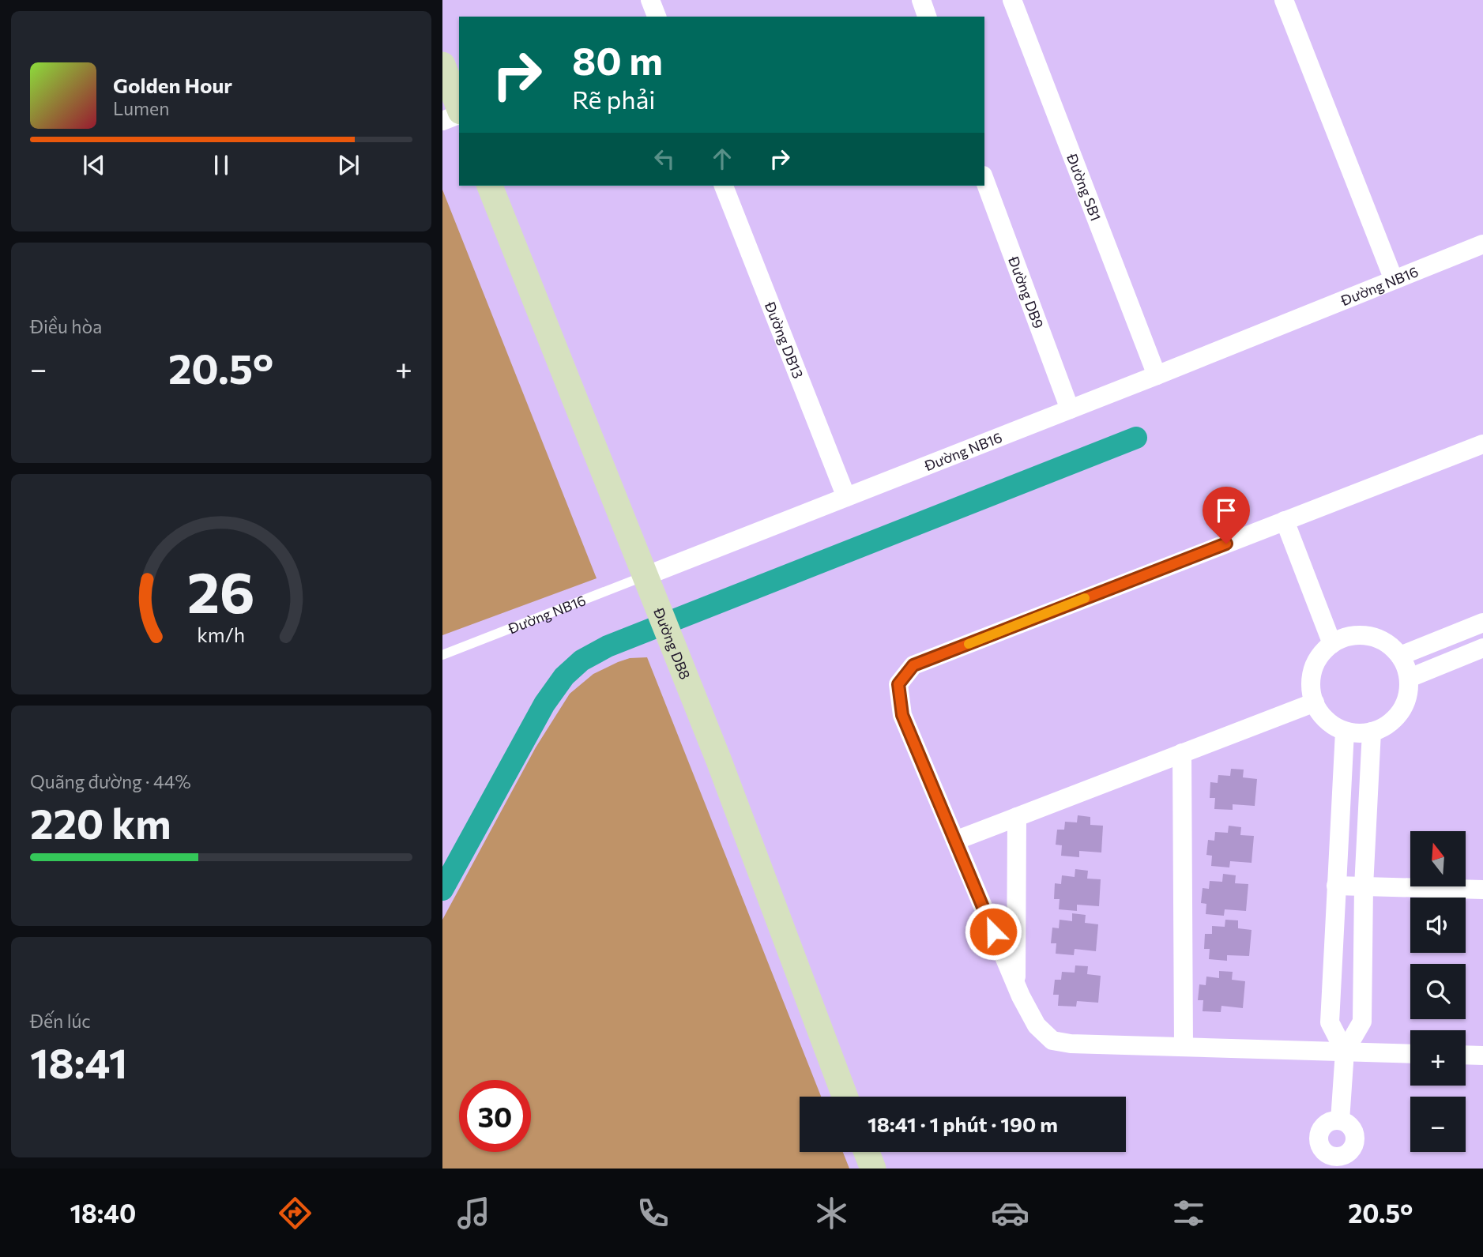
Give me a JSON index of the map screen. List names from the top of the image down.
{
  "streets": {
    "street": [
      "Đường SB1",
      "Đường NB16",
      "Đường DB9",
      "Đường DB13",
      "Đường DB8"
    ]
  },
  "crossings": [
    ["Đường SB1", "Đường NB16"],
    ["Đường NB16", "Đường DB9"],
    ["Đường NB16", "Đường DB13"],
    ["Đường NB16", "Đường DB8"]
  ],
  "north": "top",
  "page": {
    "turn": ["80 m", "Rẽ phải"],
    "song": ["Golden Hour", "Lumen"],
    "tile": [
      "Điều hòa",
      ["Quãng đường · 44%", "220 km"],
      ["Đến lúc", "18:41"]
    ],
    "heat": ["−", "20.5°", "+"],
    "map_buttons": ["+", "−"],
    "limit": "30",
    "trip": "18:41 · 1 phút · 190 m",
    "tabs": ["18:40", "20.5°"],
    "gauge": ["26", "km/h"]
  }
}
